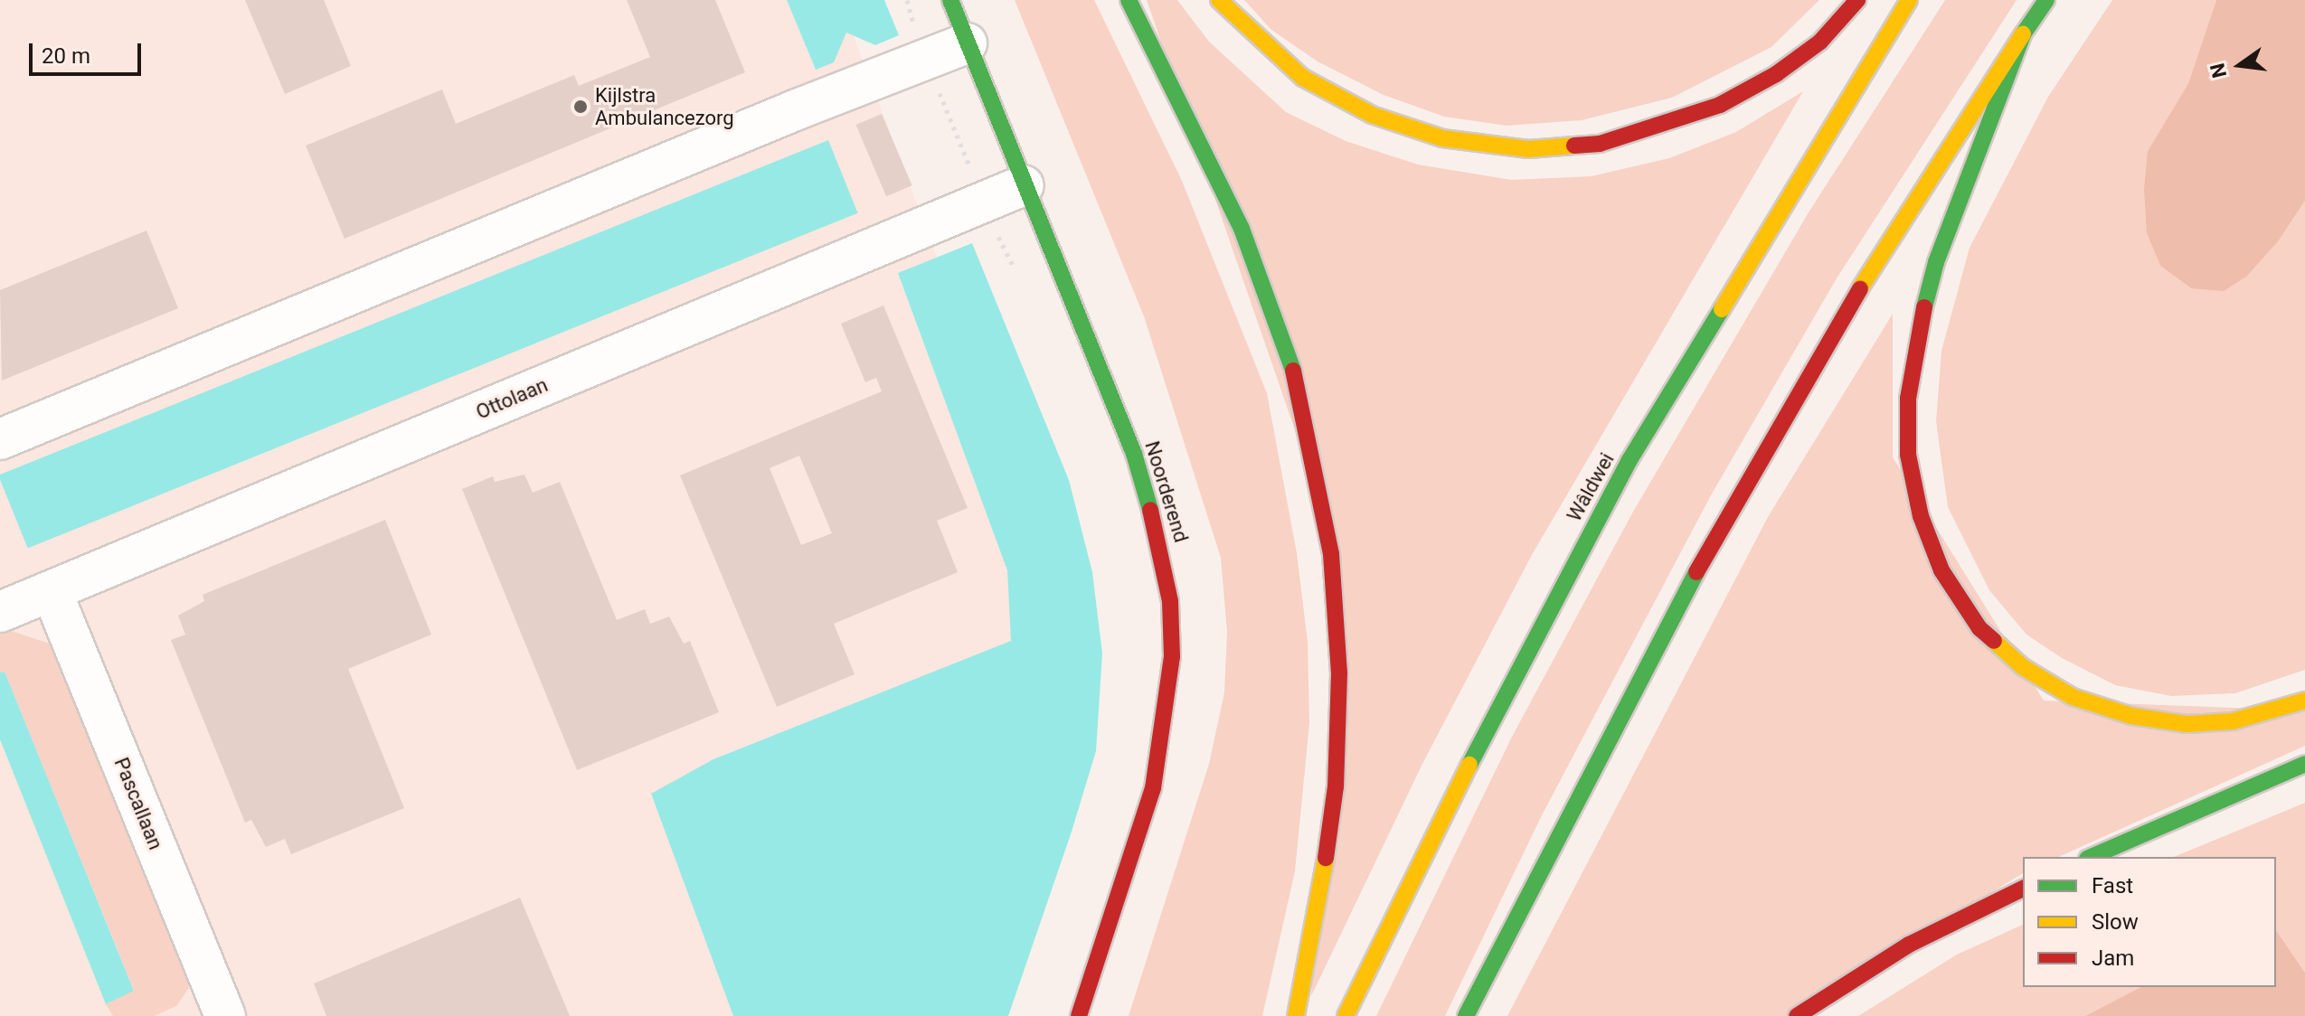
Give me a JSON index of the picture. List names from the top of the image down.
{
  "streets": {
    "main road": ["Wâldwei", "Noorderend"],
    "street": ["Ottolaan", "Pascallaan"]
  },
  "crossings": [
    ["Ottolaan", "Noorderend"],
    ["Ottolaan", "Pascallaan"]
  ],
  "places": ["Kijlstra Ambulancezorg"],
  "legend": ["Fast", "Slow", "Jam"],
  "scale_bar": "20 m",
  "north": "left"
}
